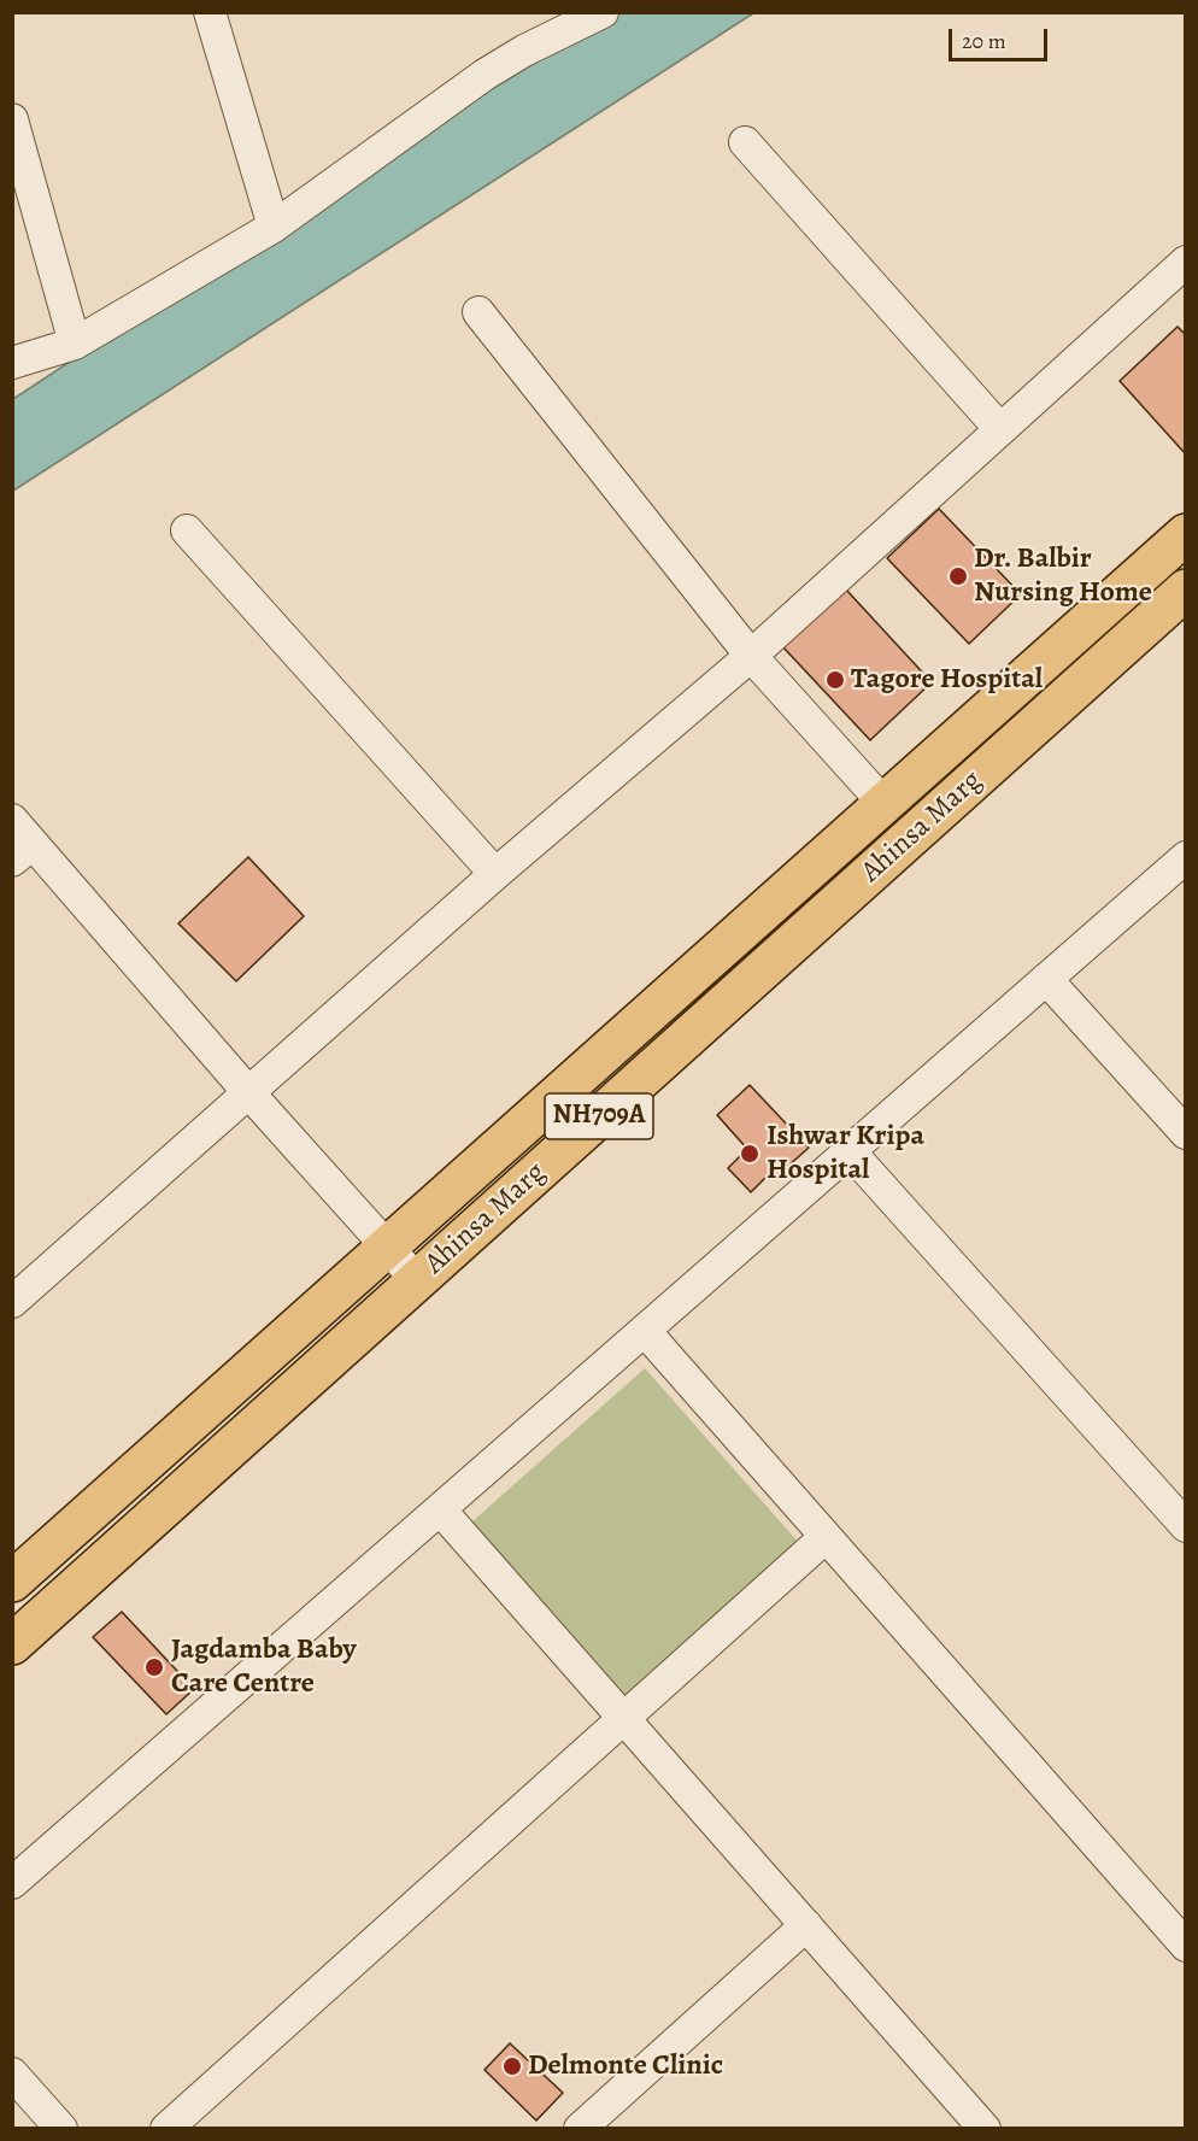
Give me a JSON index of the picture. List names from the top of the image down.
{
  "streets": {
    "highway": ["Ahinsa Marg", "NH709A"]
  },
  "places": [
    "Dr. Balbir Nursing Home",
    "Tagore Hospital",
    "Ishwar Kripa Hospital",
    "Jagdamba Baby Care Centre",
    "Delmonte Clinic"
  ],
  "scale_bar": "20 m"
}
